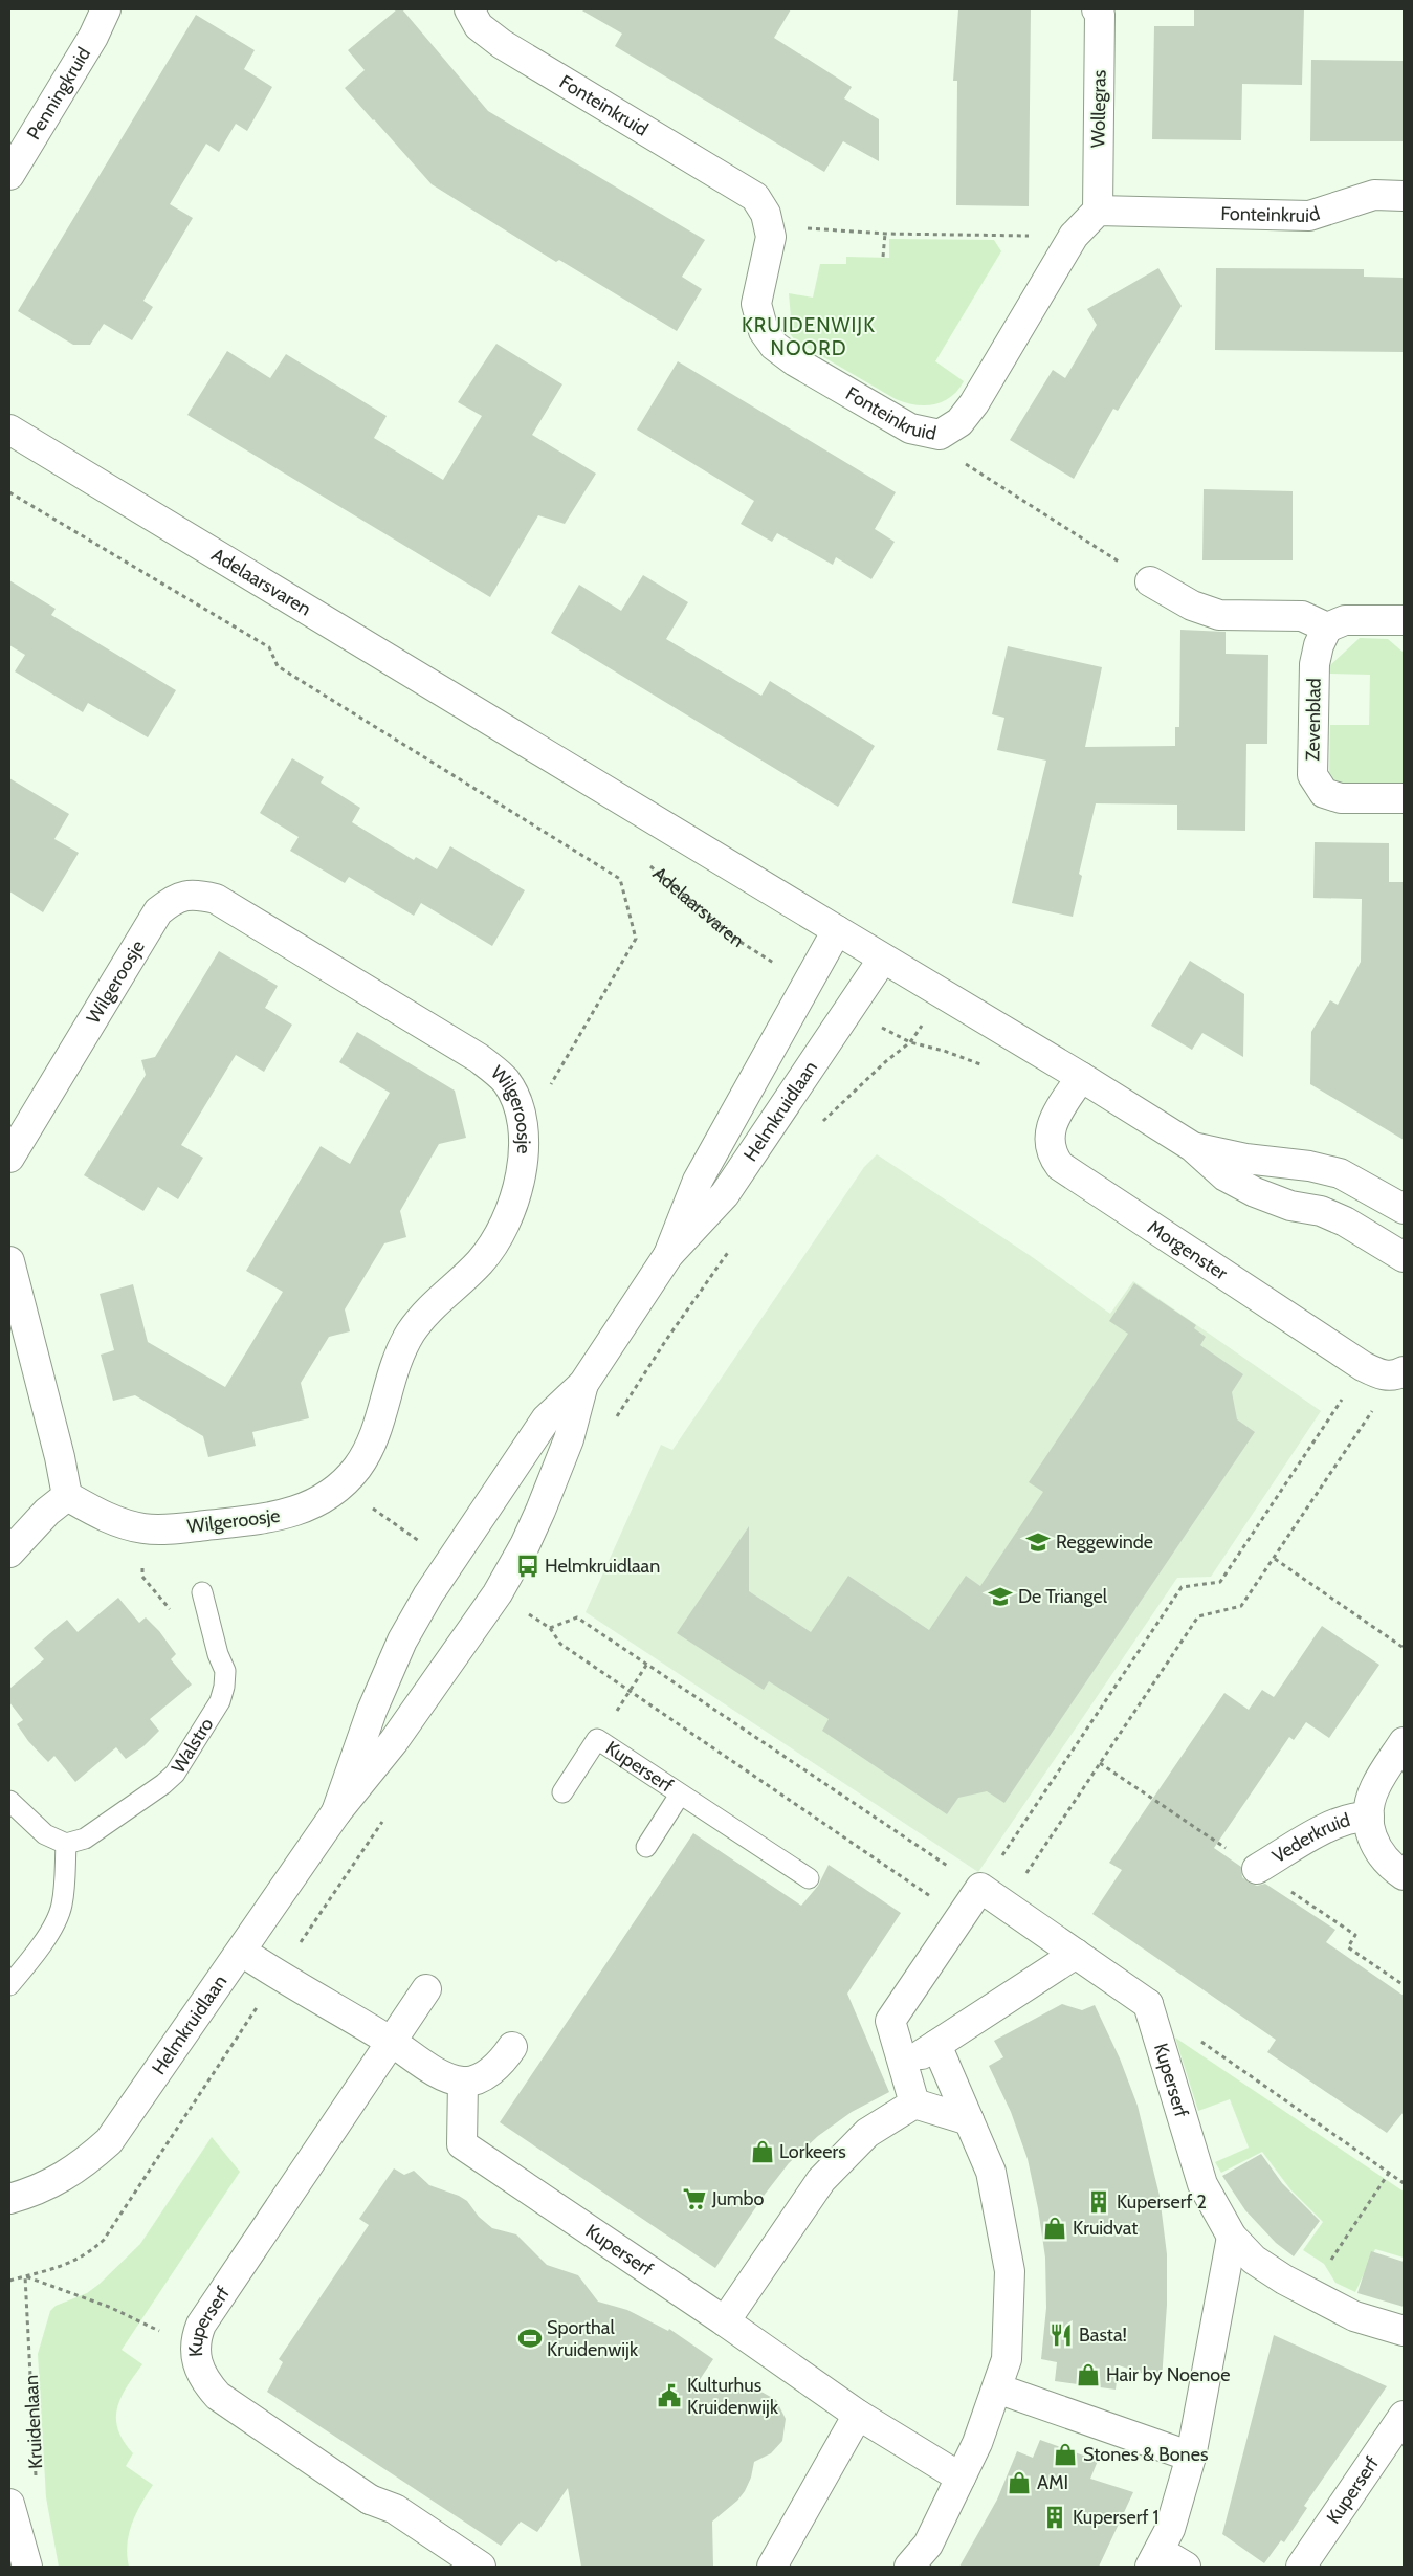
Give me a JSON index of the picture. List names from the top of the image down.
{
  "streets": {
    "street": [
      "Penningkruid",
      "Fonteinkruid",
      "Wollegras",
      "Adelaarsvaren",
      "Zevenblad",
      "Wilgeroosje",
      "Helmkruidlaan",
      "Morgenster",
      "Kuperserf",
      "Vederkruid"
    ],
    "lane": ["Walstro"],
    "path": ["Kruidenlaan"]
  },
  "crossings": [
    ["Fonteinkruid", "Wollegras"],
    ["Adelaarsvaren", "Helmkruidlaan"],
    ["Kuperserf", "Kruidenlaan"]
  ],
  "districts": ["KRUIDENWIJK NOORD"],
  "places": {
    "school or university": ["Reggewinde", "De Triangel"],
    "bus stop": ["Helmkruidlaan"],
    "shop": [
      "Lorkeers",
      "Kruidvat",
      "Hair by Noenoe",
      "Stones & Bones",
      "AMI"
    ],
    "supermarket": ["Jumbo"],
    "building": ["Kuperserf 2", "Kuperserf 1"],
    "restaurant": ["Basta!"],
    "sports": ["Sporthal Kruidenwijk"],
    "public building": ["Kulturhus Kruidenwijk"]
  }
}
